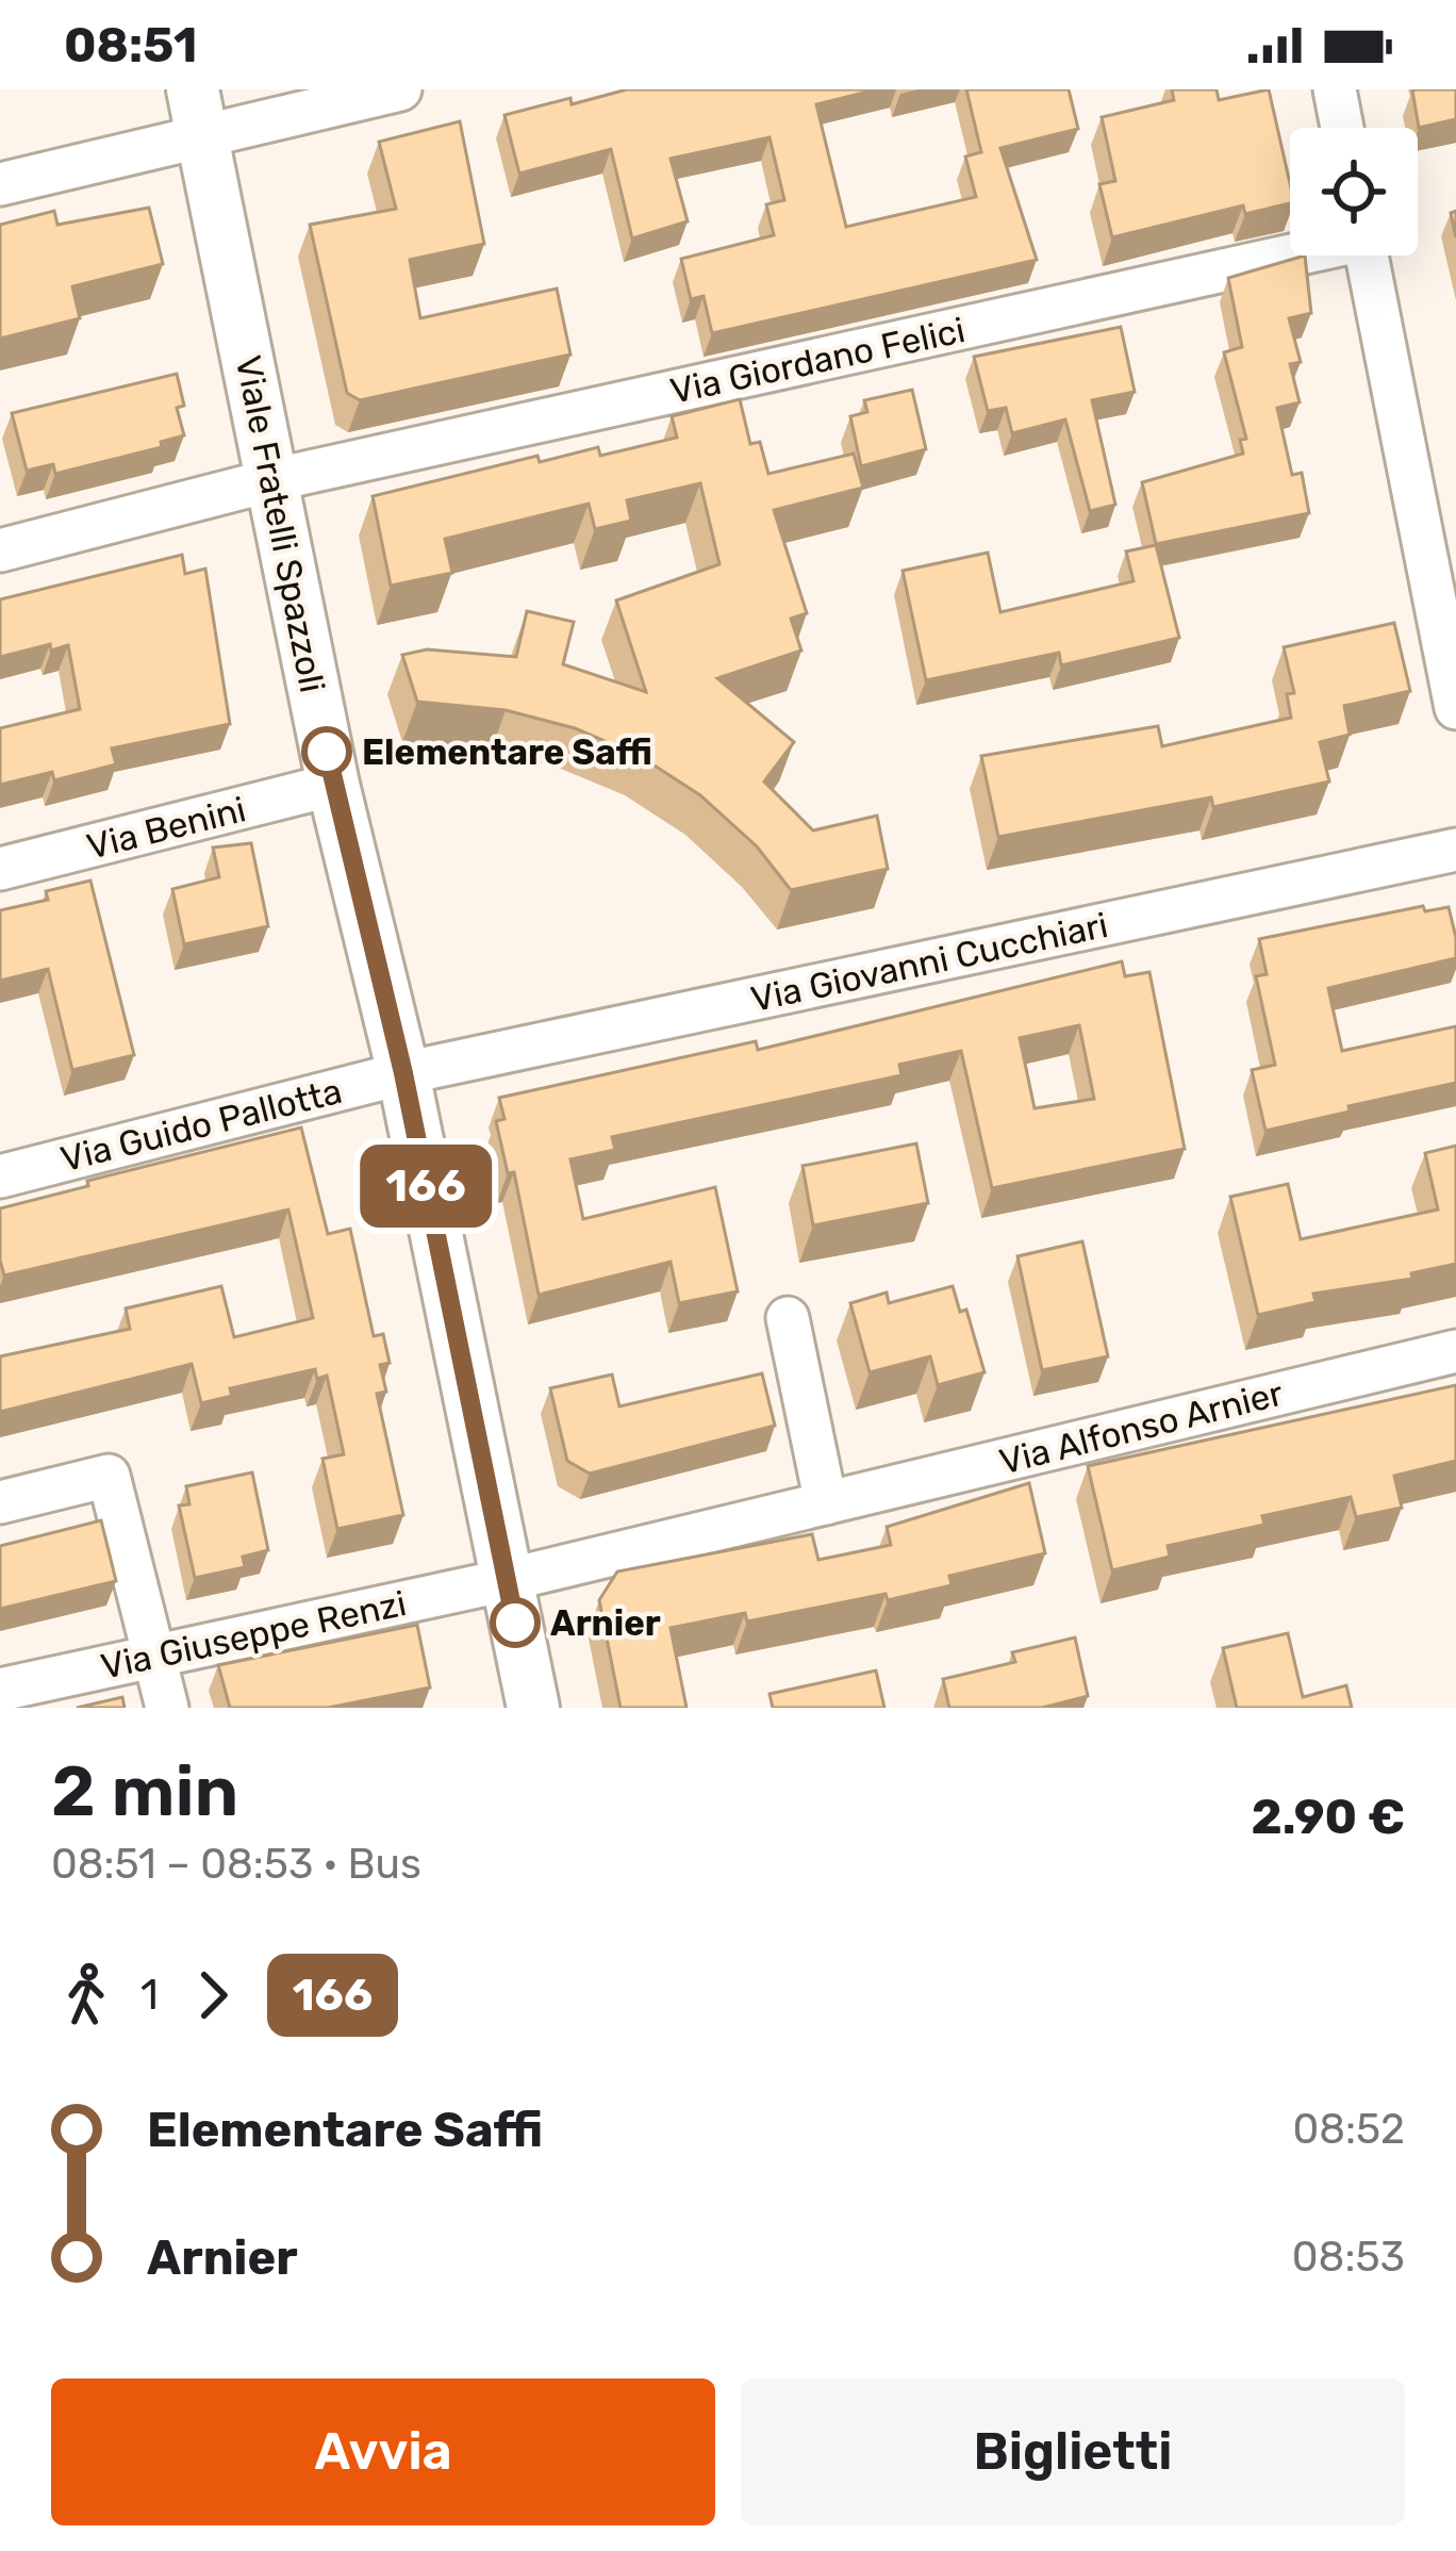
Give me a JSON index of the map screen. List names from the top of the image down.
{
  "streets": {
    "street": [
      "Via Giordano Felici",
      "Viale Fratelli Spazzoli",
      "Via Benini",
      "Via Giovanni Cucchiari",
      "Via Guido Pallotta",
      "Via Alfonso Arnier",
      "Via Giuseppe Renzi"
    ]
  },
  "crossings": [
    ["Via Giordano Felici", "Viale Fratelli Spazzoli"],
    ["Viale Fratelli Spazzoli", "Via Benini"],
    ["Viale Fratelli Spazzoli", "Via Giovanni Cucchiari"],
    ["Viale Fratelli Spazzoli", "Via Guido Pallotta"],
    ["Viale Fratelli Spazzoli", "Via Alfonso Arnier"],
    ["Viale Fratelli Spazzoli", "Via Giuseppe Renzi"],
    ["Via Giovanni Cucchiari", "Via Guido Pallotta"],
    ["Via Alfonso Arnier", "Via Giuseppe Renzi"]
  ],
  "places": ["Elementare Saffi", "Arnier"],
  "lines": ["bus line 166"],
  "page": {
    "status": "08:51",
    "on_map": "166",
    "heading": ["2 min", "08:51 – 08:53 · Bus", "2.90 €"],
    "legs": ["1", "166"],
    "list": [
      {
        "name": "Elementare Saffi",
        "value": "08:52"
      },
      {
        "name": "Arnier",
        "value": "08:53"
      }
    ],
    "buttons": ["Avvia", "Biglietti"]
  }
}
